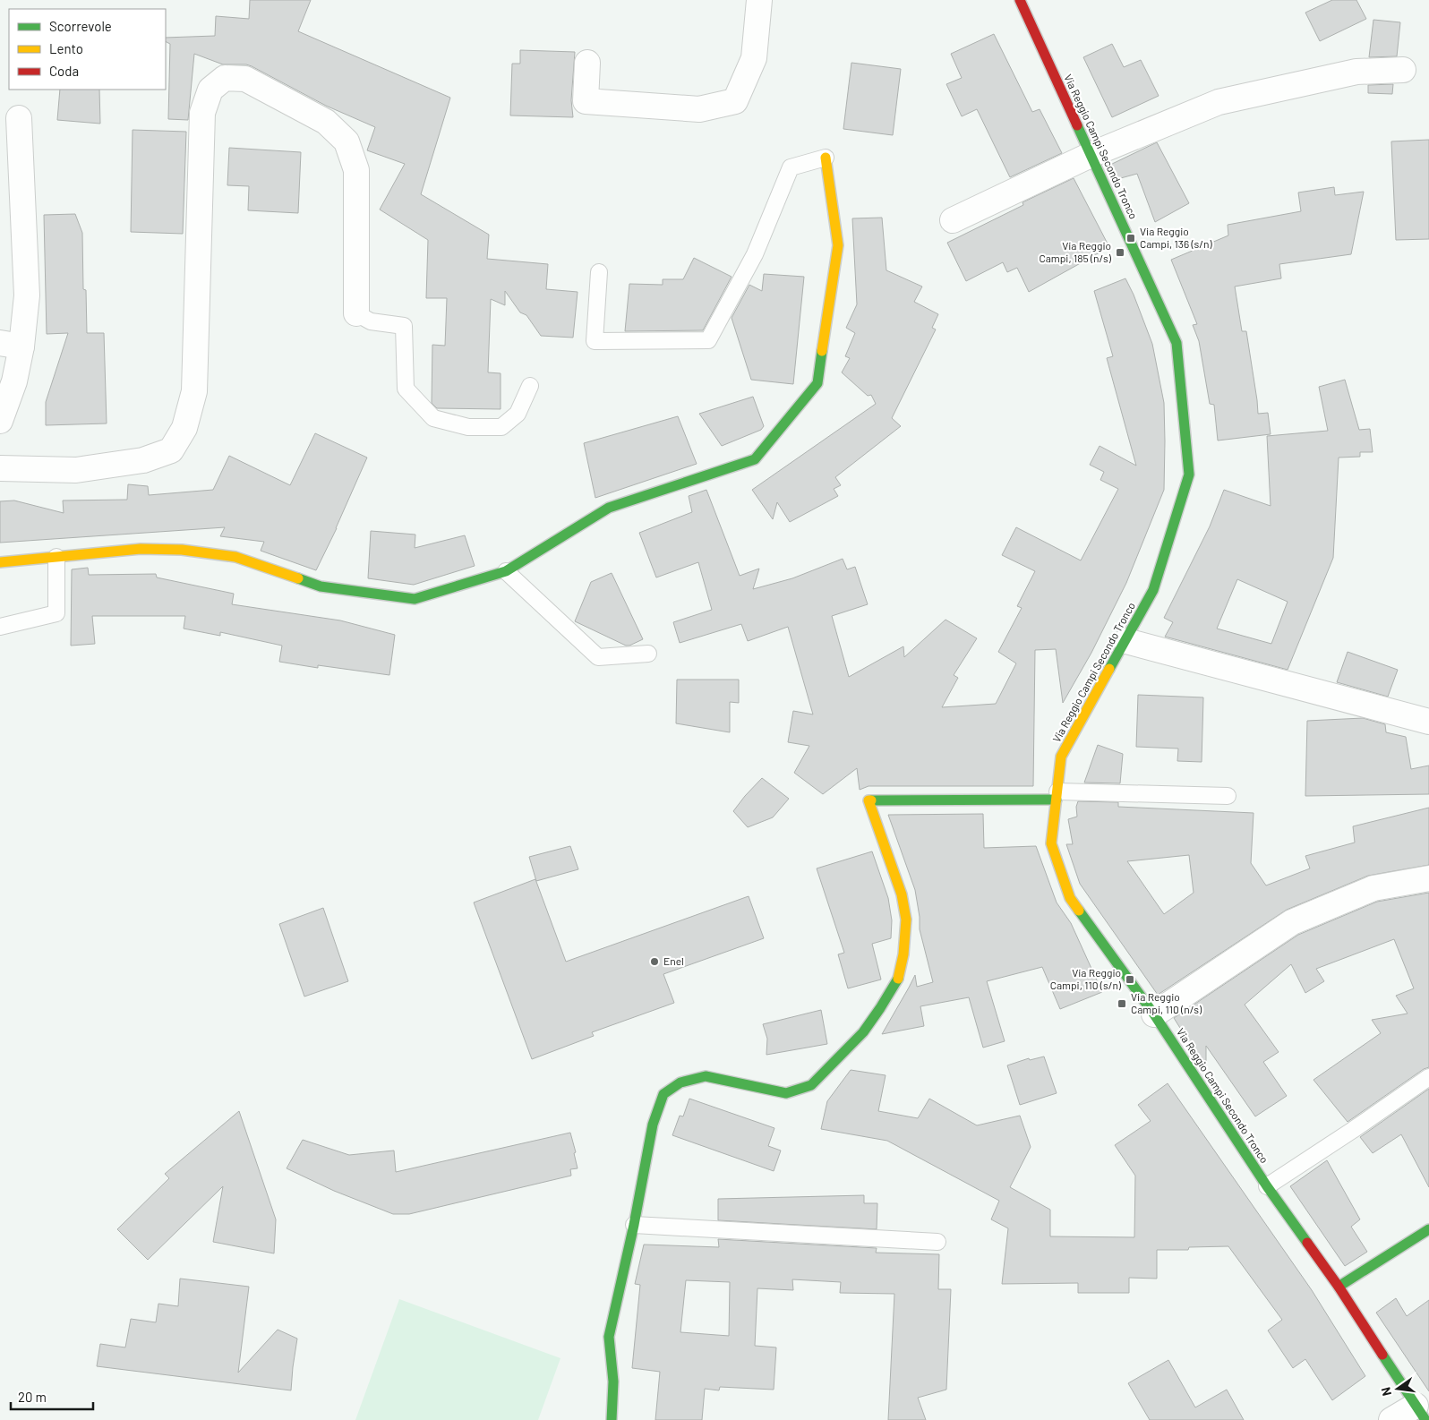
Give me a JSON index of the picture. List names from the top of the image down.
{
  "streets": {
    "street": ["Via Reggio Campi Secondo Tronco"]
  },
  "places": {
    "transit": [
      "Via Reggio Campi, 136 (s/n)",
      "Via Reggio Campi, 185 (n/s)",
      "Via Reggio Campi, 110 (s/n)",
      "Via Reggio Campi, 110 (n/s)"
    ],
    "other": ["Enel"]
  },
  "legend": ["Scorrevole", "Lento", "Coda"],
  "scale_bar": "20 m",
  "north": "left"
}
